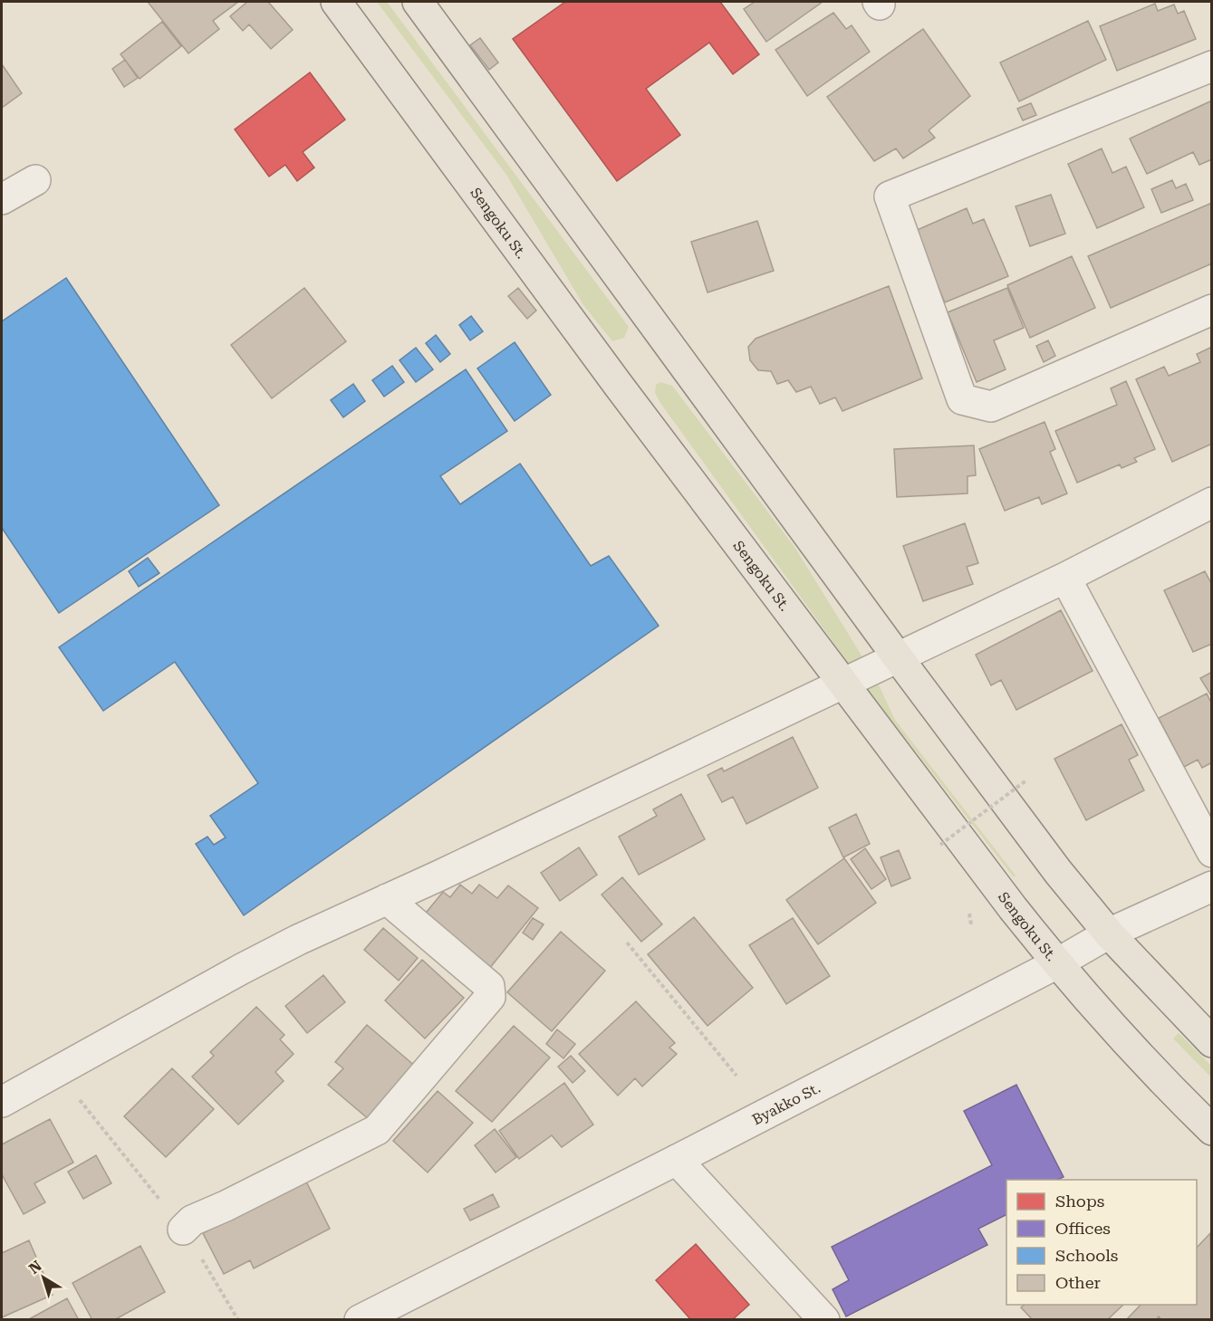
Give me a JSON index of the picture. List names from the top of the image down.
{
  "streets": {
    "main road": ["Sengoku St."],
    "street": ["Byakko St."]
  },
  "crossings": [
    ["Sengoku St.", "Byakko St."]
  ],
  "legend": [
    "Shops",
    "Offices",
    "Schools",
    "Other"
  ],
  "north": "top left"
}
